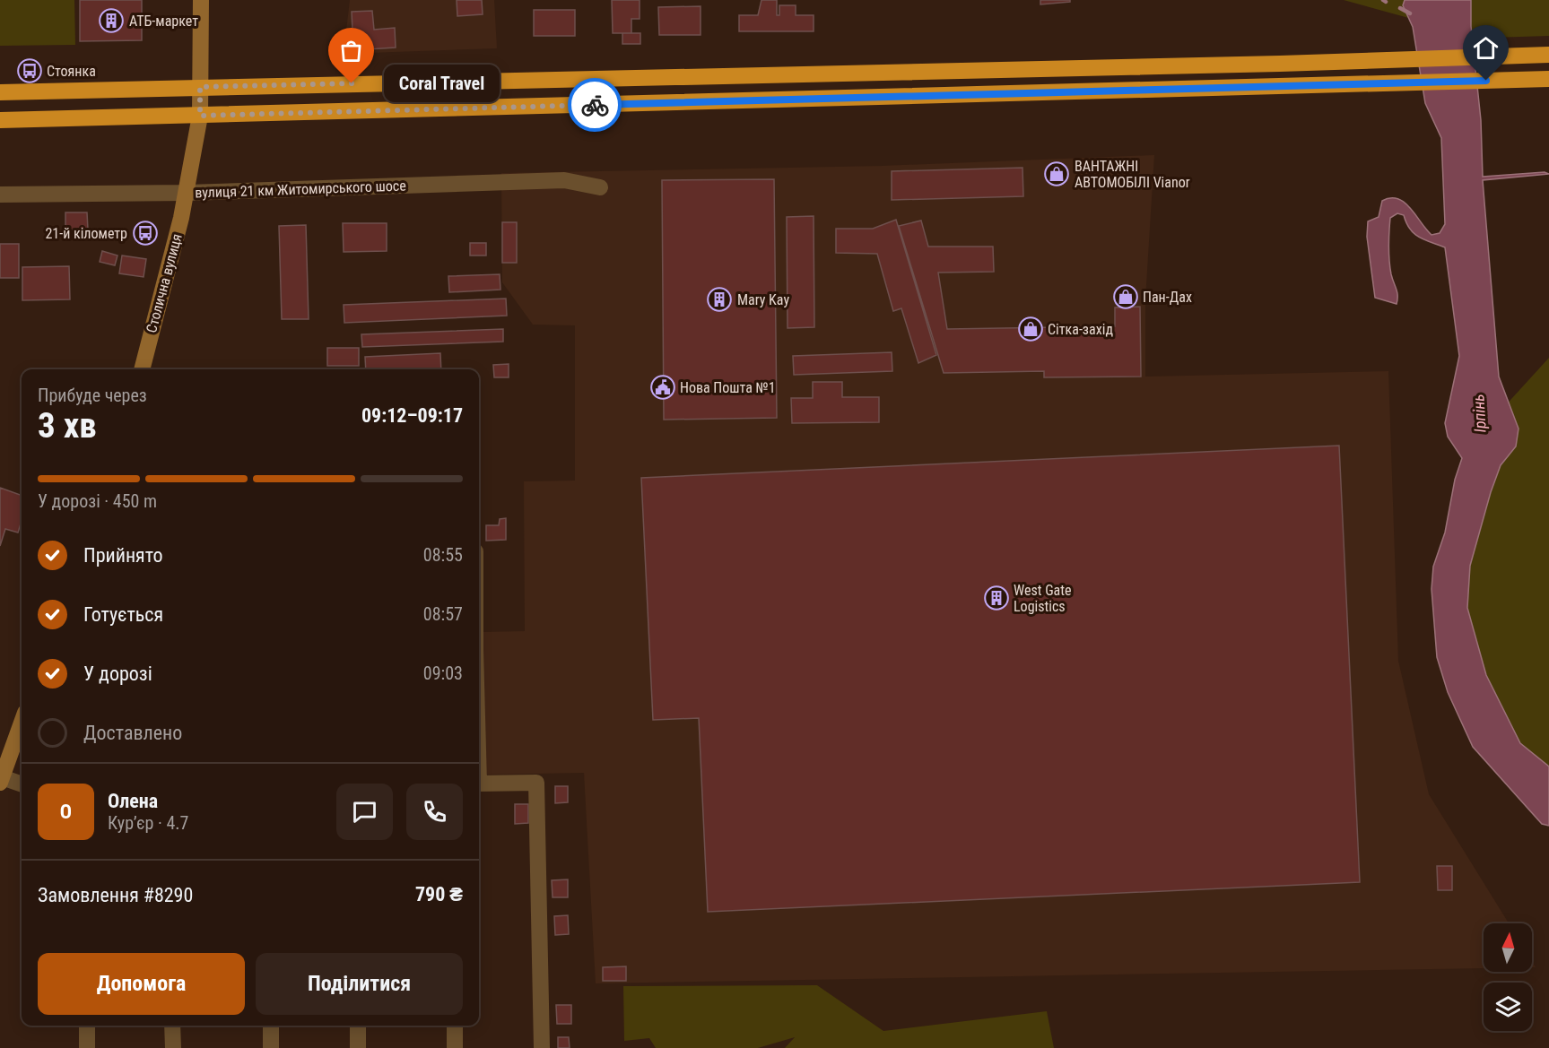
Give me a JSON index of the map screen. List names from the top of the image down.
{
  "streets": {
    "main road": ["Столична вулиця"],
    "street": ["вулиця 21 км Житомирського шосе"]
  },
  "crossings": [
    ["вулиця 21 км Житомирського шосе", "Столична вулиця"]
  ],
  "water": ["Ірпінь"],
  "places": {
    "building": ["АТБ-маркет", "Mary Kay", "West Gate Logistics"],
    "bus stop": ["Стоянка", "21-й кілометр"],
    "other": ["Coral Travel"],
    "shop": ["ВАНТАЖНІ АВТОМОБІЛІ Vianor", "Пан-Дах", "Сітка-захід"],
    "public building": ["Нова Пошта №1"]
  },
  "north": "top",
  "page": {
    "bubble": "Coral Travel",
    "heading": ["3 хв", "Прибуде через", "09:12–09:17"],
    "panel": [
      "Олена",
      "Кур’єр · 4.7",
      "Замовлення #8290",
      "790 ₴"
    ],
    "bar": "У дорозі · 450 m",
    "list": [
      ["Прийнято", "08:55"],
      ["Готується", "08:57"],
      ["У дорозі", "09:03"],
      "Доставлено"
    ],
    "round": "О",
    "buttons": ["Допомога", "Поділитися"]
  }
}
